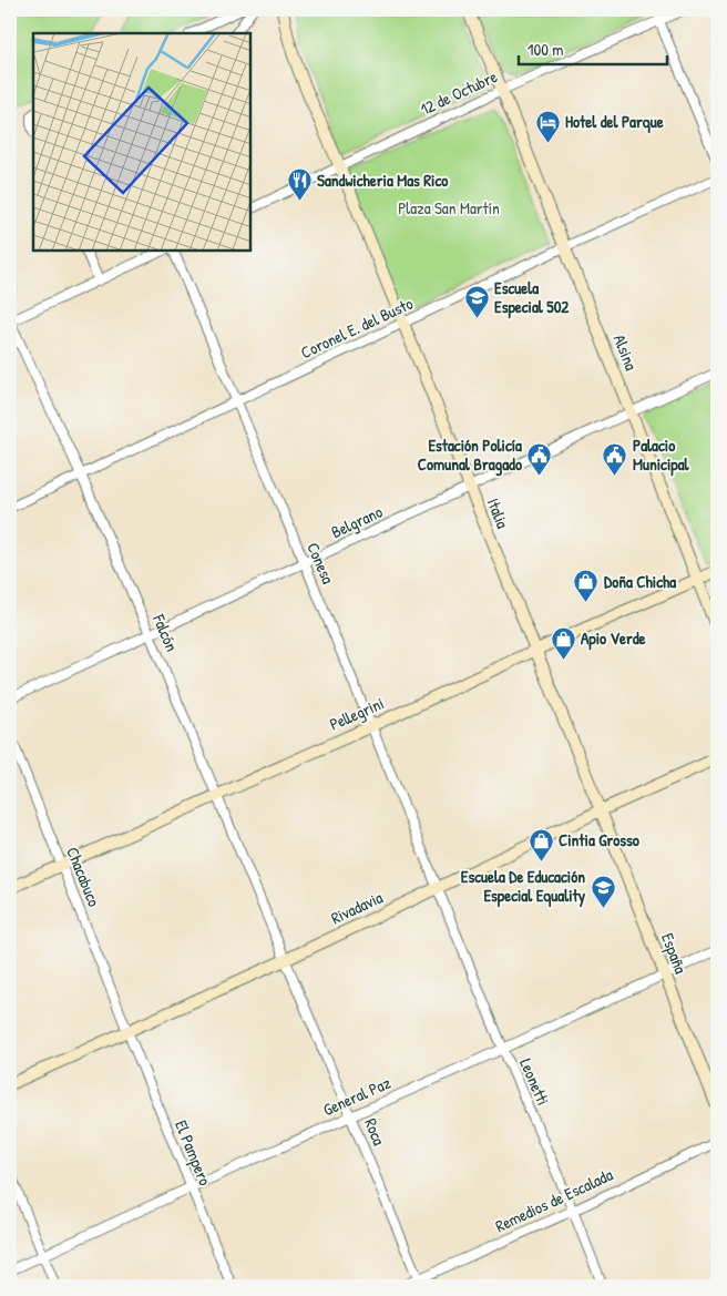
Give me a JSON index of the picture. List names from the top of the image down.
{
  "streets": {
    "main road": [
      "Alsina",
      "Italia",
      "Pellegrini",
      "Rivadavia",
      "España"
    ],
    "street": [
      "12 de Octubre",
      "Coronel E. del Busto",
      "Belgrano",
      "Conesa",
      "Falcón",
      "Chacabuco",
      "Leonetti",
      "General Paz",
      "Roca",
      "El Pampero",
      "Remedios de Escalada"
    ]
  },
  "crossings": [
    ["12 de Octubre", "Alsina"],
    ["12 de Octubre", "Italia"],
    ["Coronel E. del Busto", "Alsina"],
    ["Coronel E. del Busto", "Italia"],
    ["Coronel E. del Busto", "Conesa"],
    ["Coronel E. del Busto", "Falcón"],
    ["Alsina", "Belgrano"],
    ["Alsina", "Pellegrini"],
    ["Italia", "Belgrano"],
    ["Italia", "Pellegrini"],
    ["Italia", "Rivadavia"],
    ["Italia", "España"],
    ["Belgrano", "Conesa"],
    ["Belgrano", "Falcón"],
    ["Conesa", "Pellegrini"],
    ["Conesa", "Rivadavia"],
    ["Conesa", "Leonetti"],
    ["Falcón", "Pellegrini"],
    ["Falcón", "Rivadavia"],
    ["Falcón", "Roca"],
    ["Pellegrini", "Chacabuco"],
    ["Chacabuco", "Rivadavia"],
    ["Chacabuco", "El Pampero"],
    ["Rivadavia", "España"],
    ["Rivadavia", "Leonetti"],
    ["Rivadavia", "Roca"],
    ["Rivadavia", "El Pampero"],
    ["España", "General Paz"],
    ["Leonetti", "General Paz"],
    ["Leonetti", "Remedios de Escalada"],
    ["General Paz", "Roca"],
    ["General Paz", "El Pampero"],
    ["Roca", "Remedios de Escalada"]
  ],
  "parks": ["Plaza San Martín"],
  "places": {
    "hotel": ["Hotel del Parque"],
    "restaurant": ["Sandwicheria Mas Rico"],
    "school or university": ["Escuela Especial 502", "Escuela De Educación Especial Equality"],
    "public building": ["Estación Policía Comunal Bragado", "Palacio Municipal"],
    "shop": ["Doña Chicha", "Apio Verde", "Cintia Grosso"]
  },
  "scale_bar": "100 m"
}
